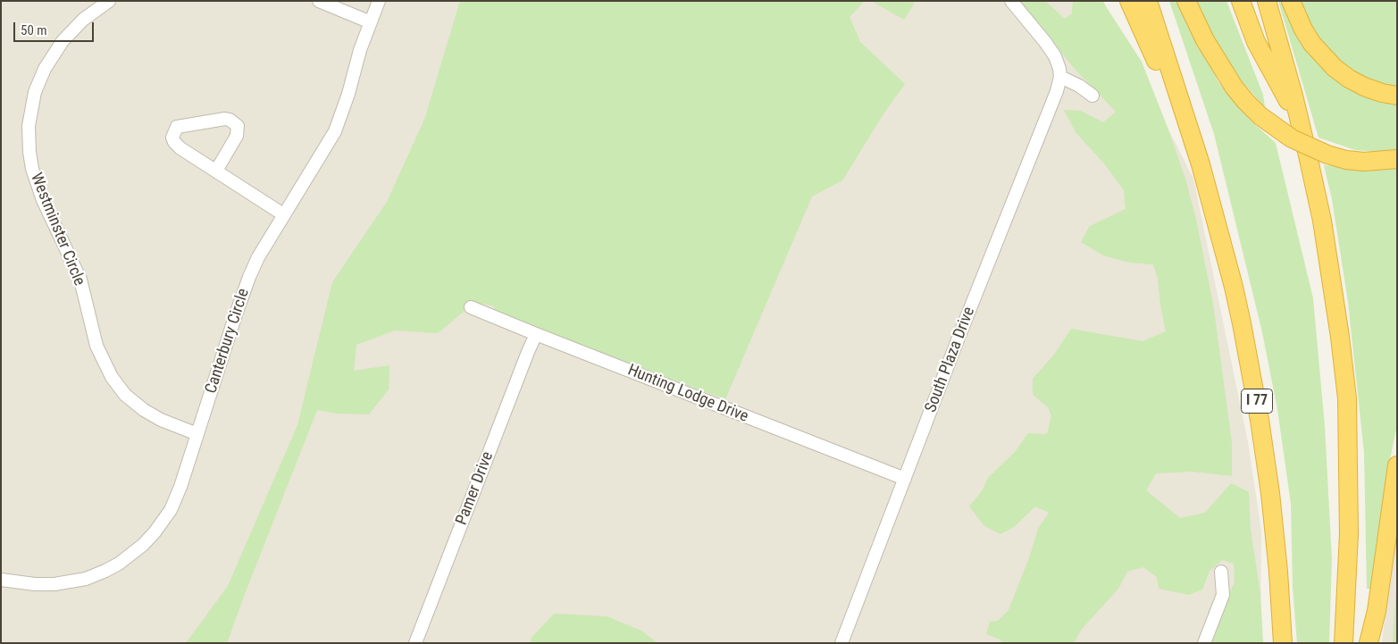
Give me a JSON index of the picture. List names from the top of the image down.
{
  "streets": {
    "highway": ["I 77"],
    "street": [
      "Westminster Circle",
      "Canterbury Circle",
      "South Plaza Drive",
      "Hunting Lodge Drive",
      "Pamer Drive"
    ]
  },
  "crossings": [
    ["Westminster Circle", "Canterbury Circle"],
    ["South Plaza Drive", "Hunting Lodge Drive"],
    ["Hunting Lodge Drive", "Pamer Drive"]
  ],
  "scale_bar": "50 m"
}
